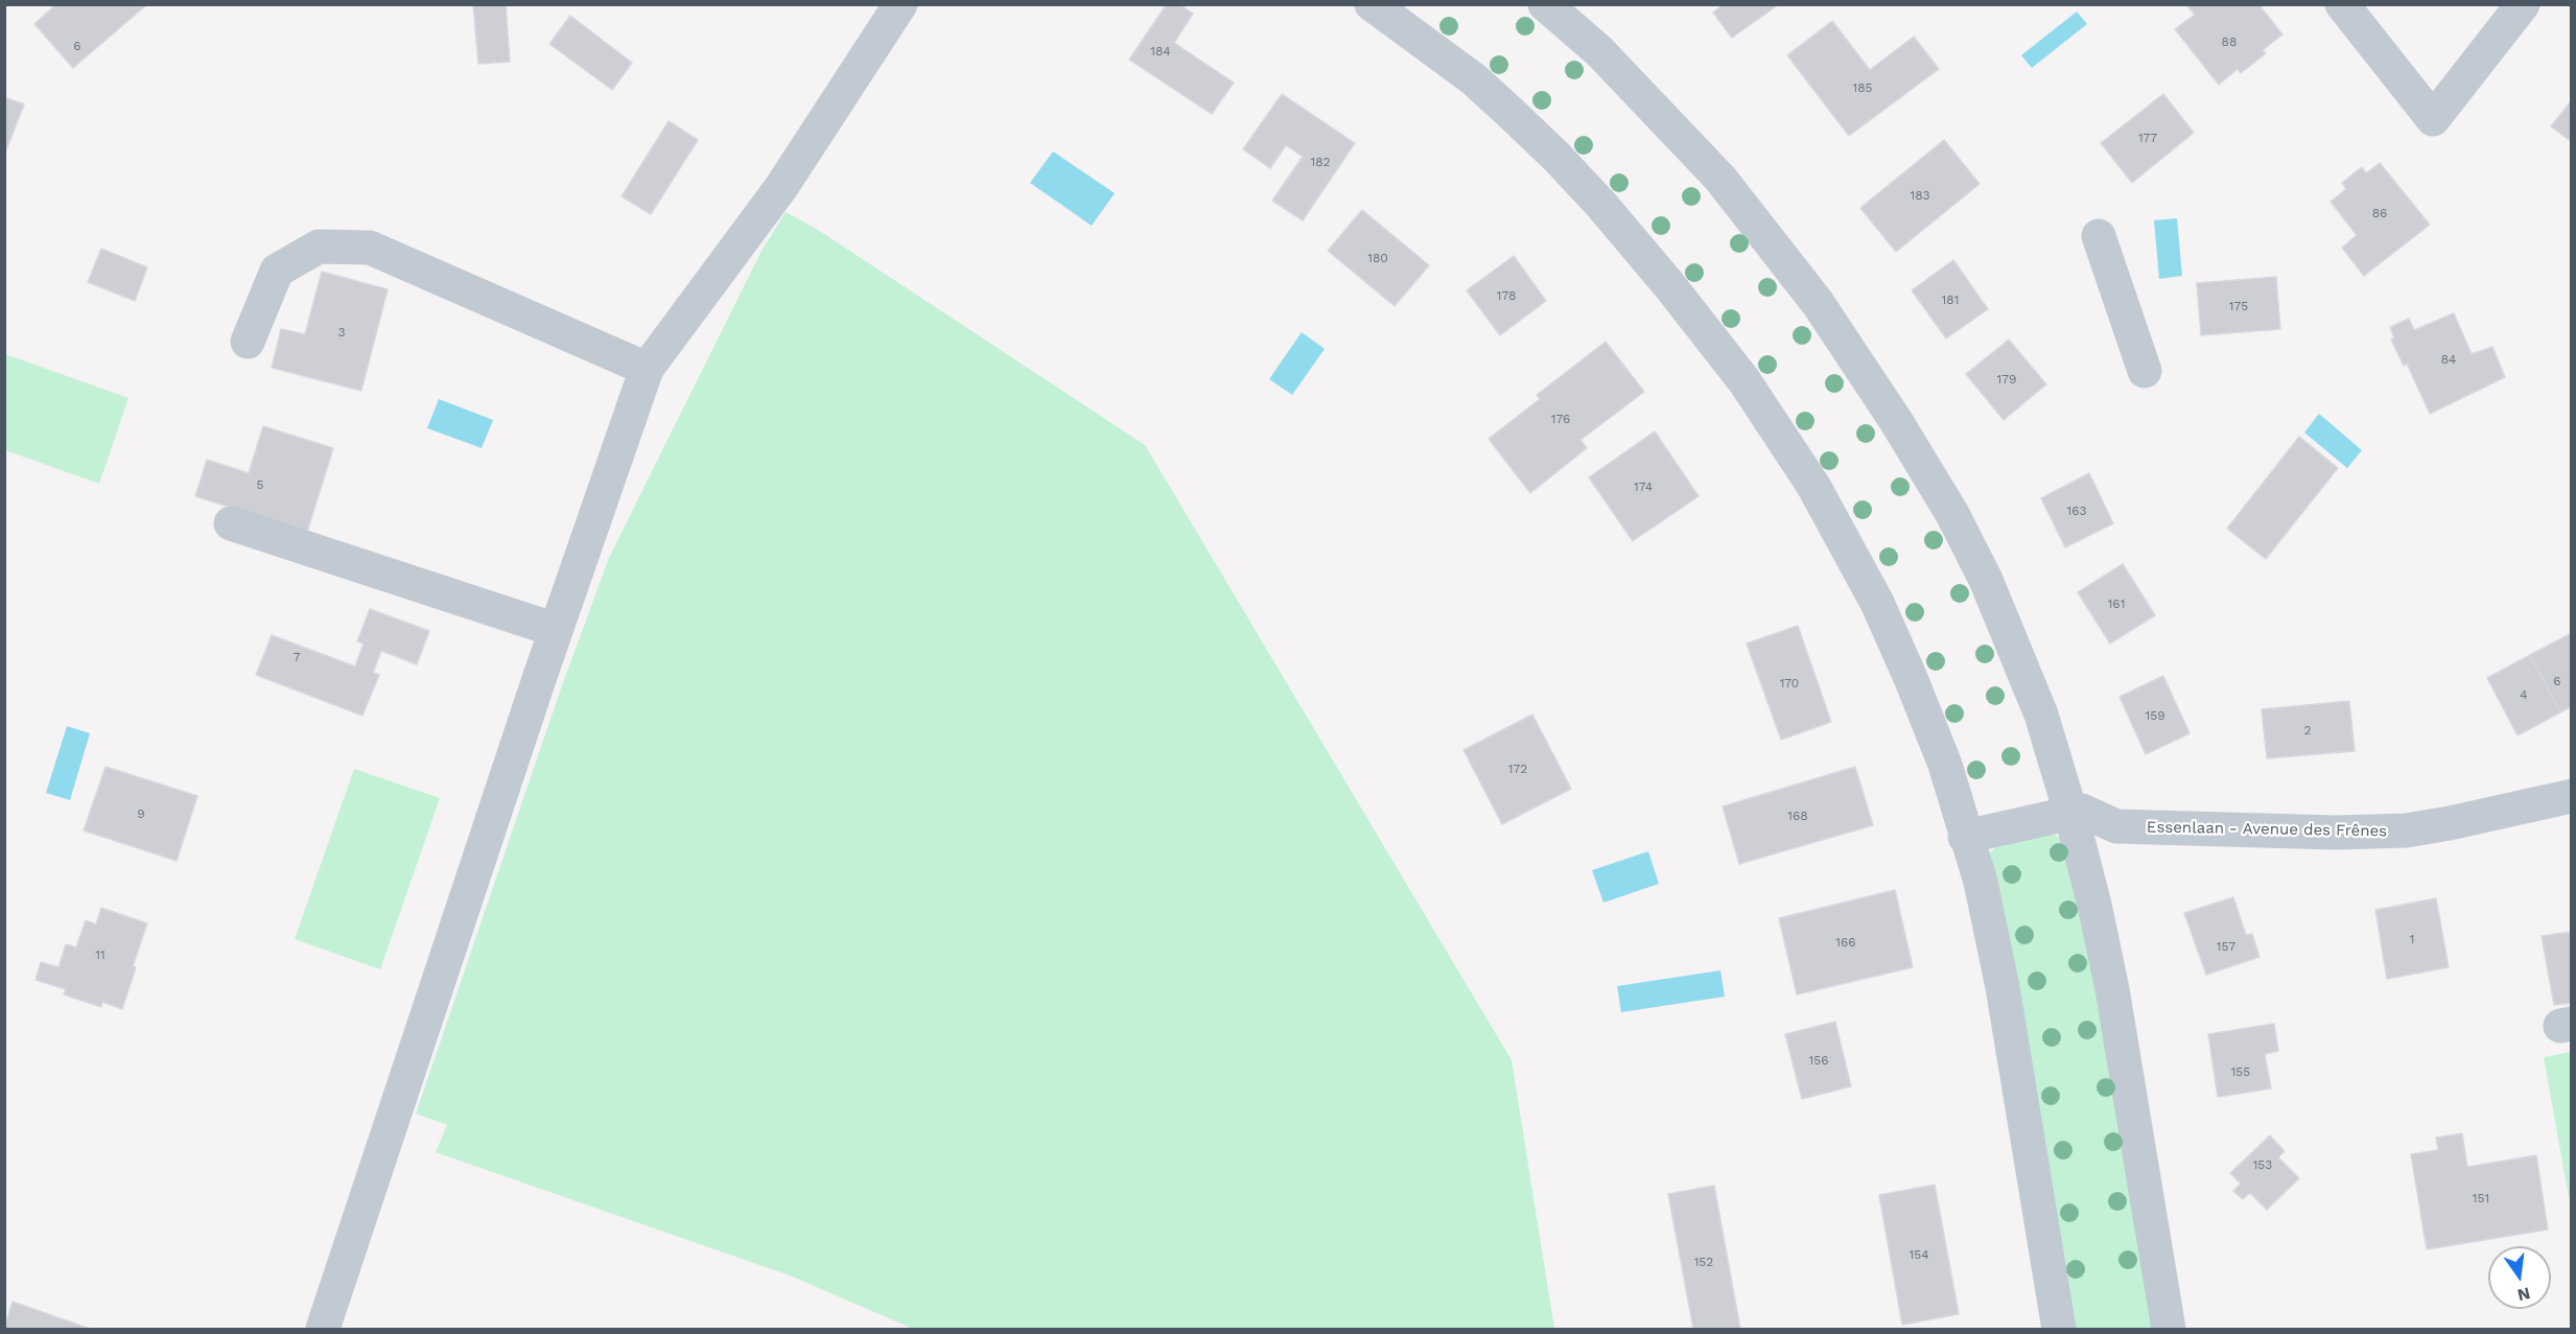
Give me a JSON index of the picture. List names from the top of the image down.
{
  "streets": {
    "street": ["Essenlaan - Avenue des Frênes"]
  },
  "house_numbers": [
    "88",
    "6",
    "184",
    "185",
    "177",
    "182",
    "183",
    "86",
    "180",
    "178",
    "181",
    "175",
    "3",
    "84",
    "179",
    "176",
    "5",
    "174",
    "163",
    "161",
    "7",
    "6",
    "170",
    "4",
    "159",
    "2",
    "172",
    "9",
    "168",
    "1",
    "166",
    "157",
    "11",
    "156",
    "155",
    "153",
    "151",
    "154",
    "152"
  ],
  "north": "bottom"
}
